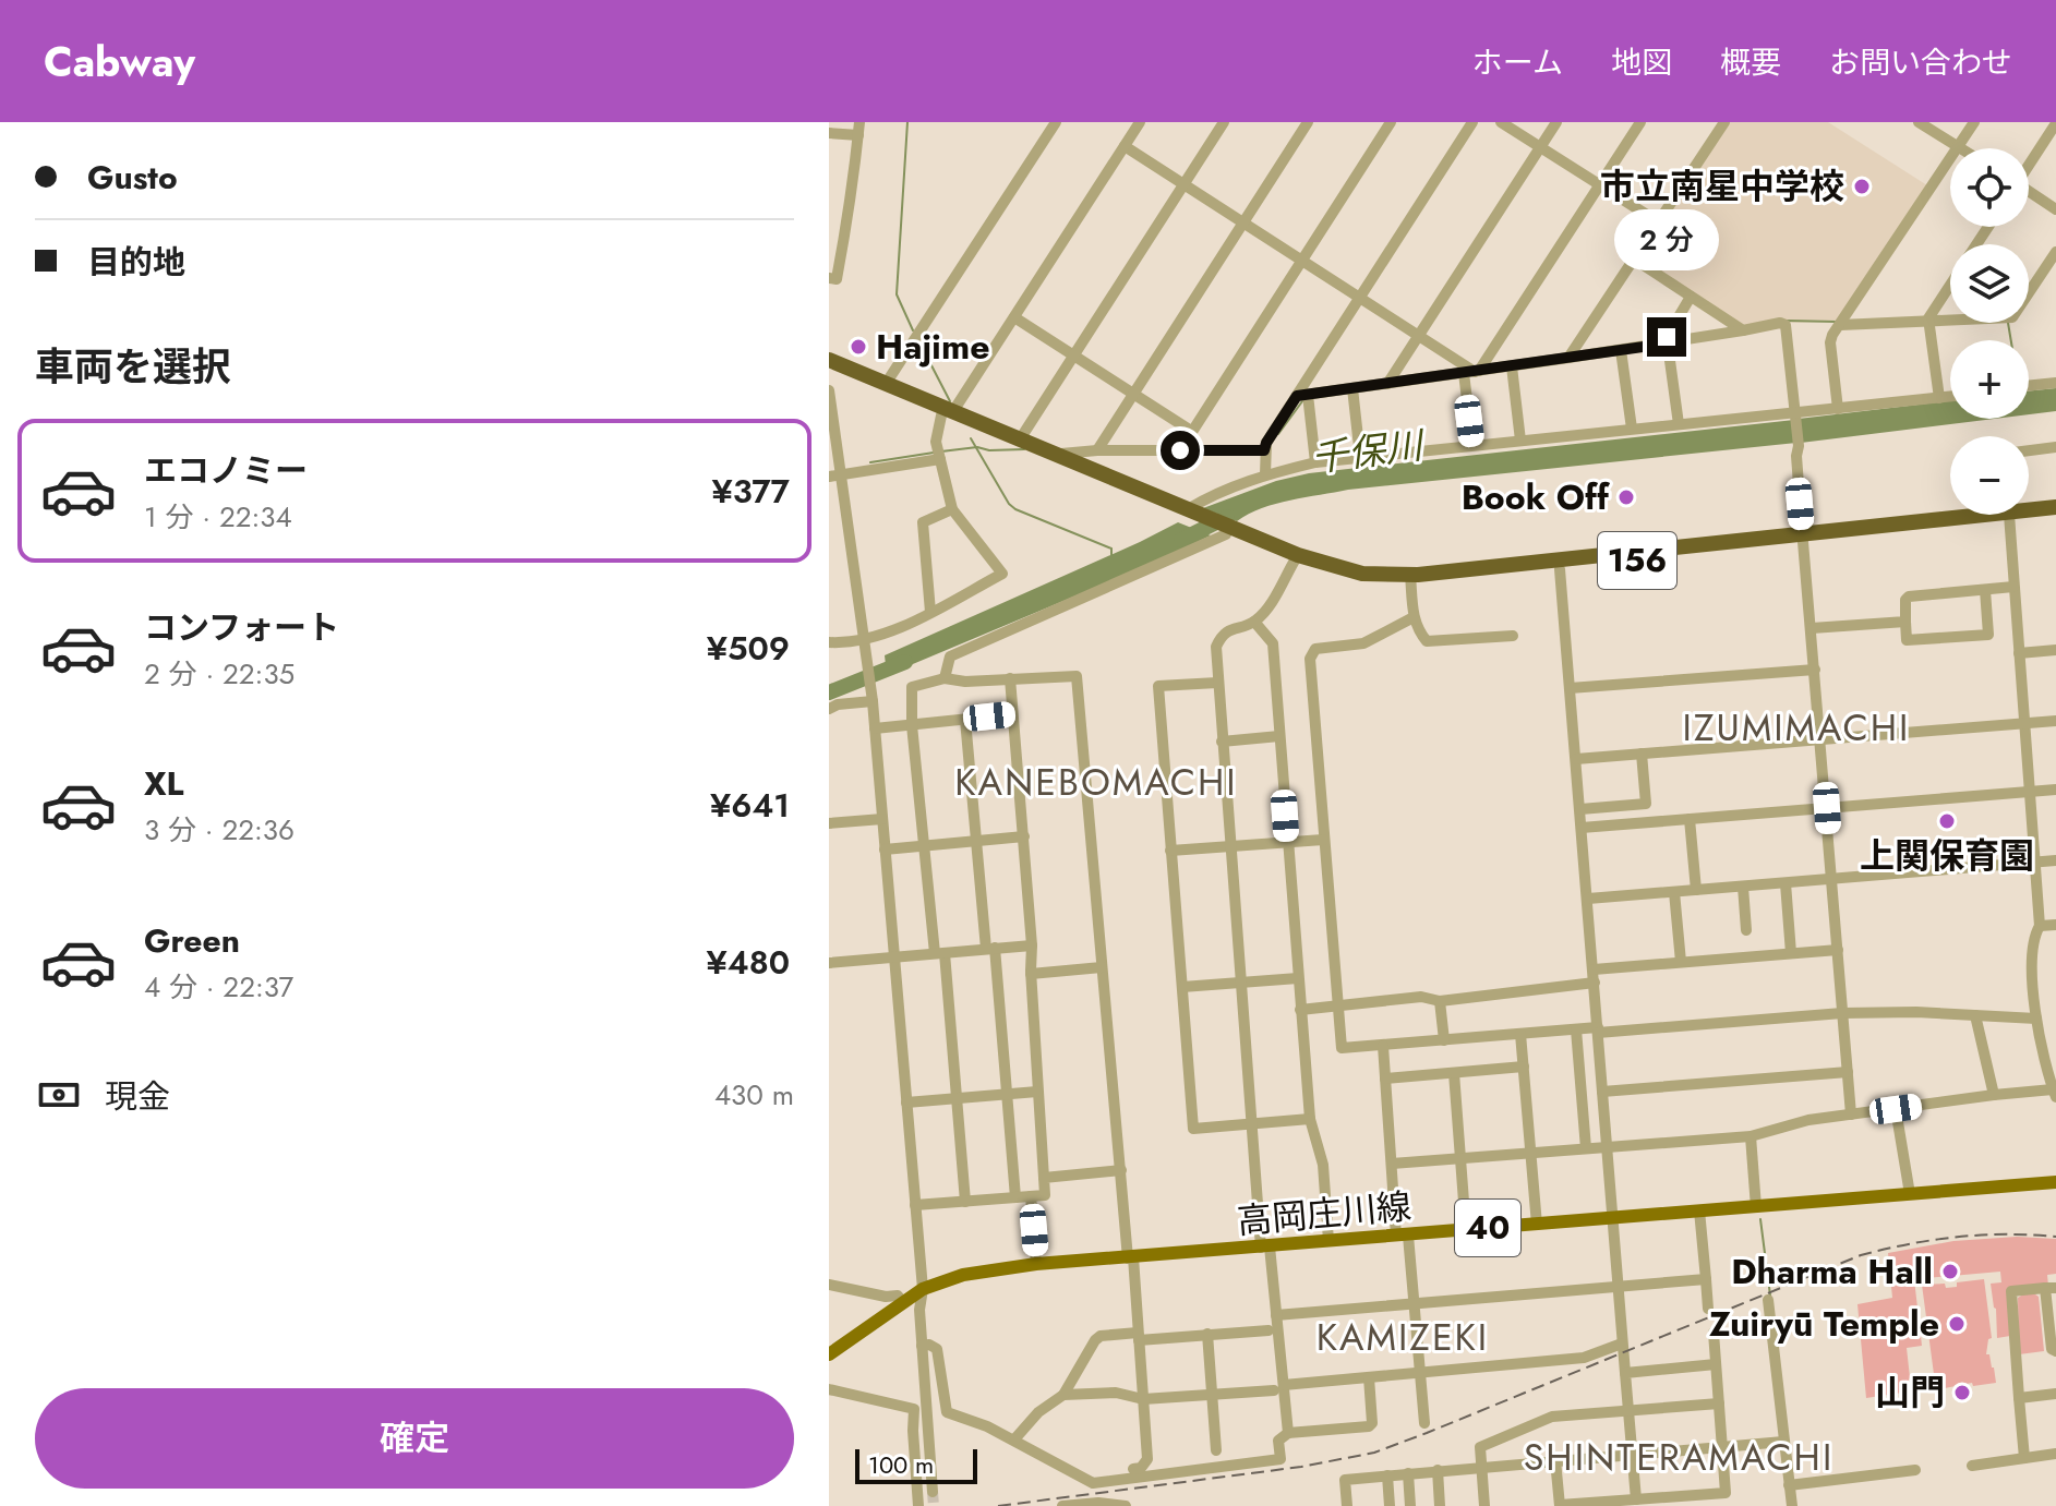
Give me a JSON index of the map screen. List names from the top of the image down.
{
  "streets": {
    "highway": ["156"],
    "main road": ["高岡庄川線", "40"]
  },
  "districts": [
    "IZUMIMACHI",
    "KANEBOMACHI",
    "KAMIZEKI",
    "SHINTERAMACHI"
  ],
  "water": ["千保川"],
  "places": [
    "市立南星中学校",
    "Hajime",
    "Book Off",
    "上関保育園",
    "Dharma Hall",
    "Zuiryū Temple",
    "山門"
  ],
  "scale_bar": "100 m",
  "page": {
    "header": "Cabway",
    "nav": [
      "ホーム",
      "地図",
      "概要",
      "お問い合わせ"
    ],
    "banner": ["Gusto", "目的地"],
    "map_buttons": ["+", "−"],
    "bubble": "2 分",
    "heading": "車両を選択",
    "list": [
      {
        "name": "エコノミー",
        "note": "1 分 · 22:34",
        "value": "¥377"
      },
      {
        "name": "コンフォート",
        "note": "2 分 · 22:35",
        "value": "¥509"
      },
      {
        "name": "XL",
        "note": "3 分 · 22:36",
        "value": "¥641"
      },
      {
        "name": "Green",
        "note": "4 分 · 22:37",
        "value": "¥480"
      }
    ],
    "pay": ["現金", "430 m"],
    "buttons": "確定",
    "scale": "100 m"
  }
}
